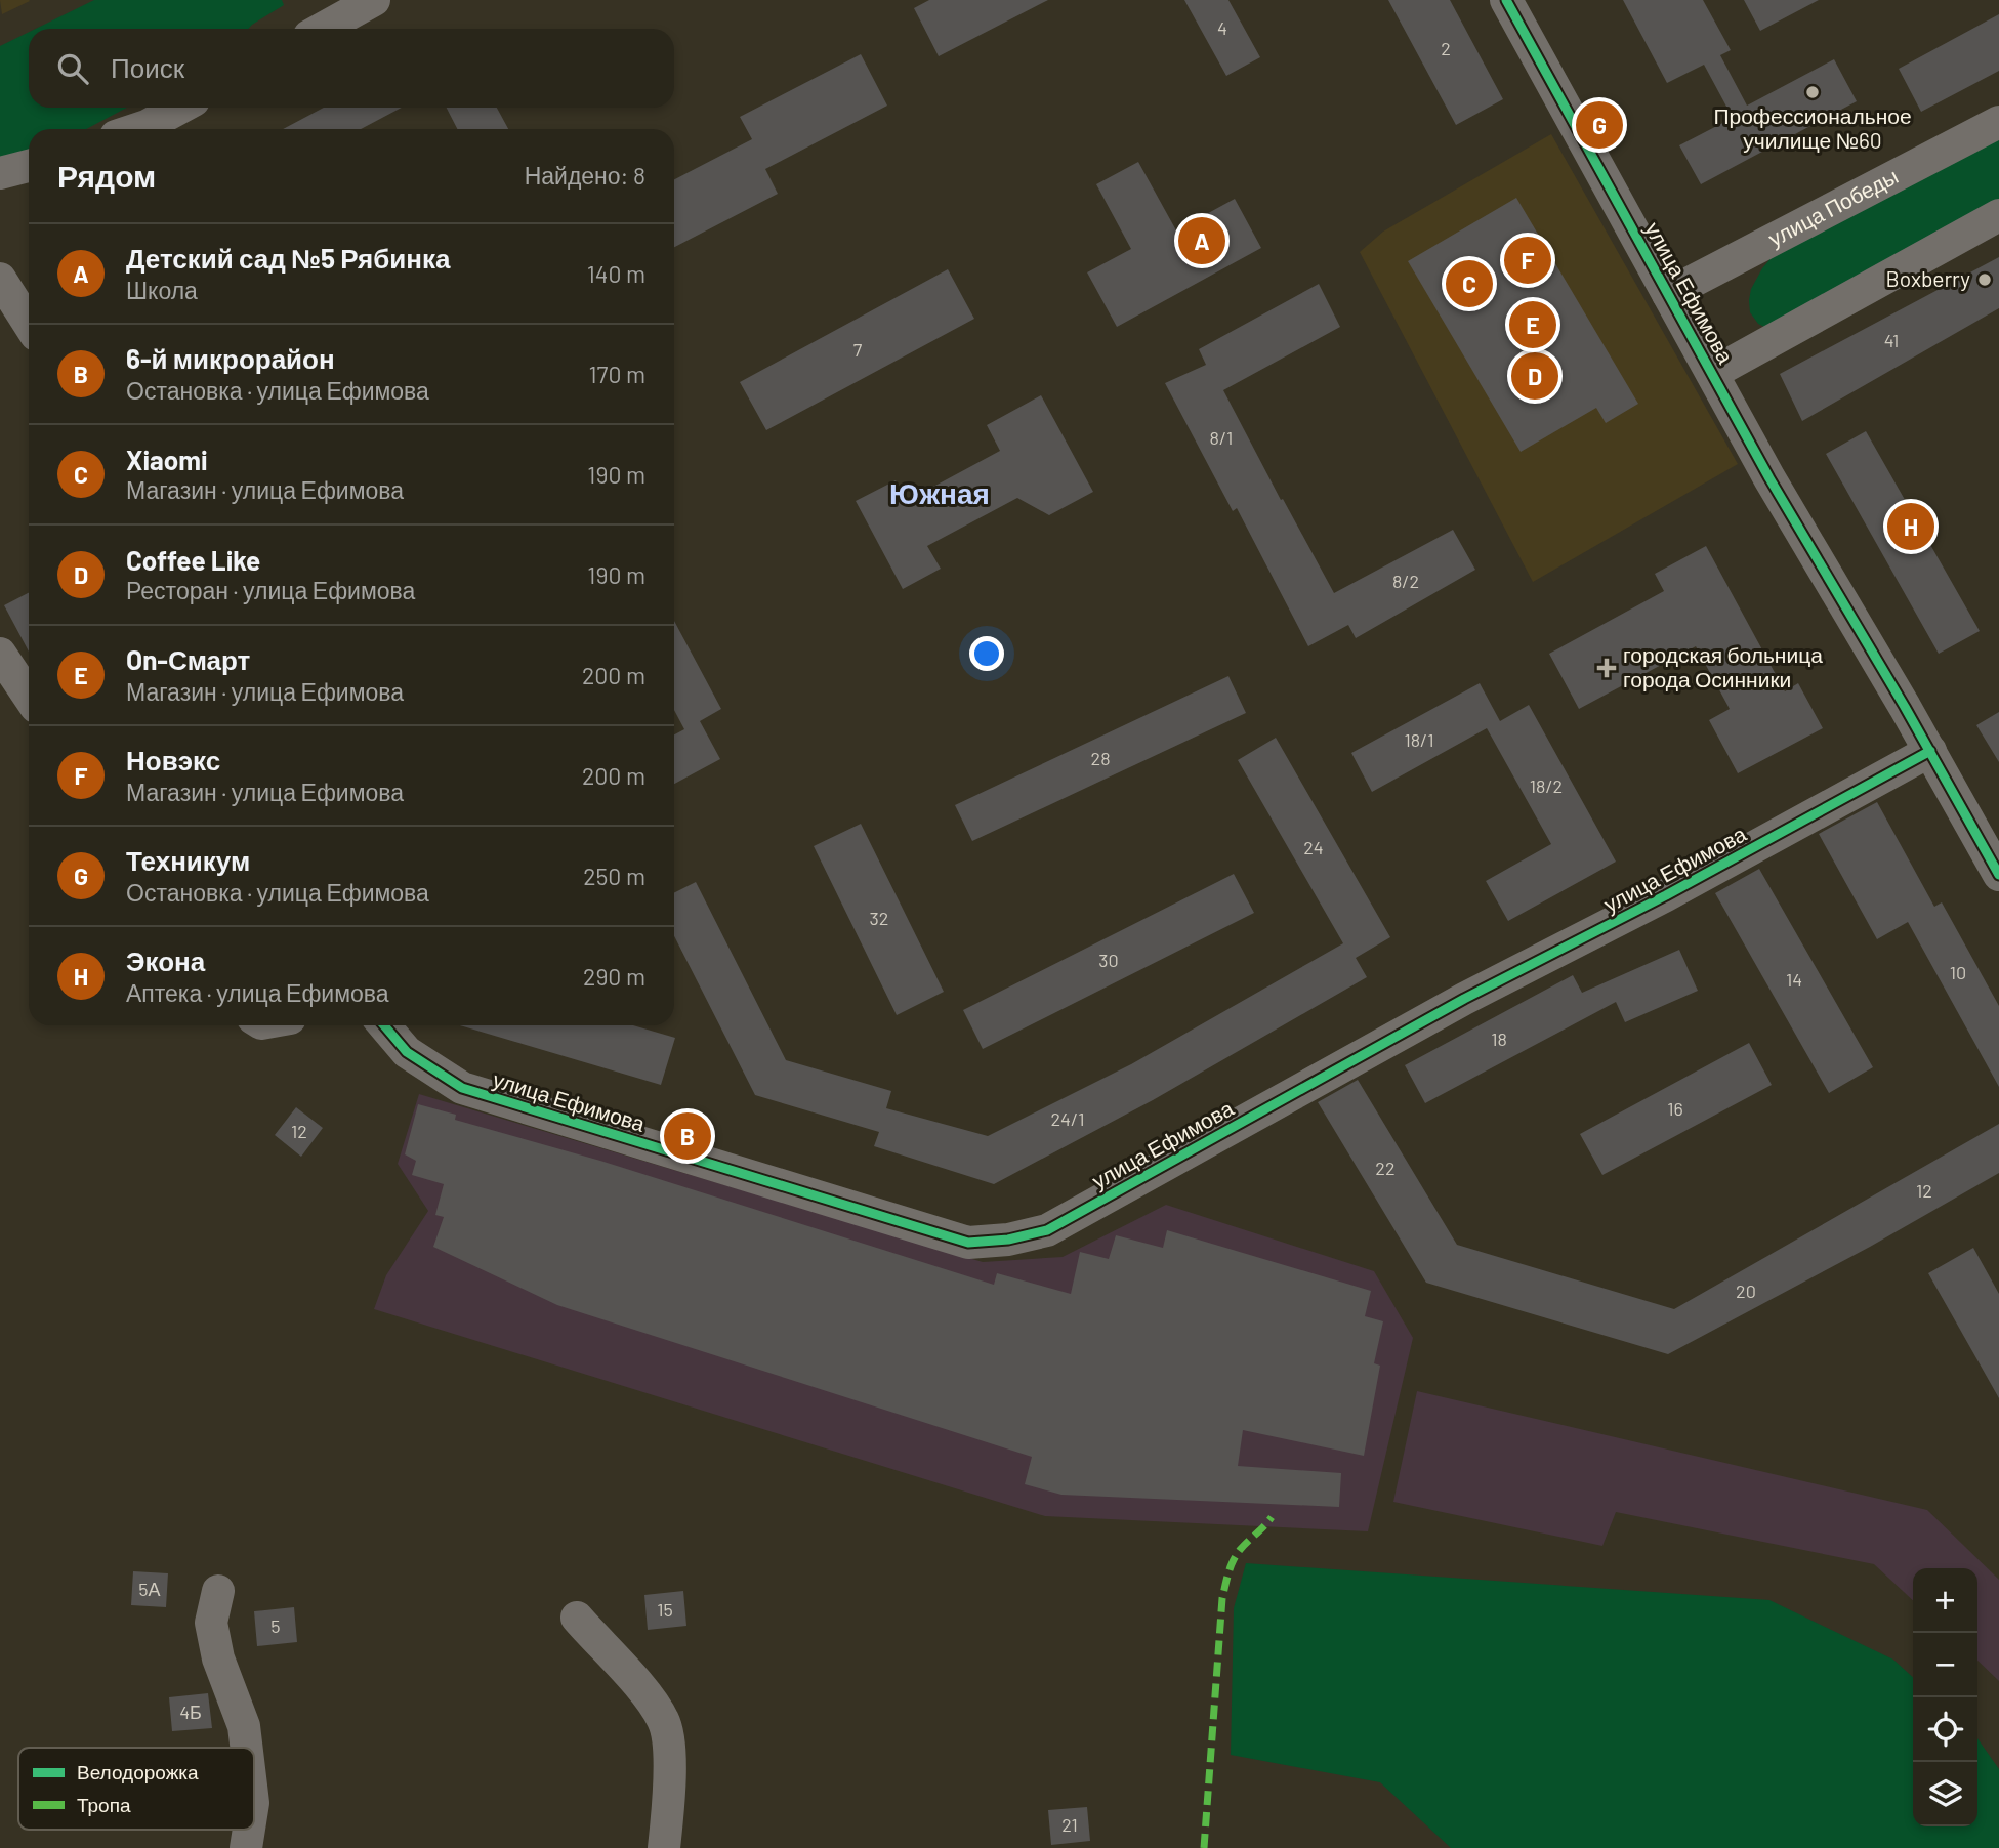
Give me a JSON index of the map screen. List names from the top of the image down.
{
  "streets": {
    "street": ["улица Победы", "улица Ефимова"]
  },
  "crossings": [
    ["улица Победы", "улица Ефимова"]
  ],
  "districts": ["Южная"],
  "places": {
    "other": ["Профессиональное училище №60", "Boxberry"],
    "health": ["городская больница города Осинники"]
  },
  "house_numbers": [
    "4",
    "2",
    "41",
    "7",
    "8/1",
    "8/2",
    "18/1",
    "28",
    "18/2",
    "24",
    "32",
    "30",
    "10",
    "14",
    "18",
    "16",
    "24/1",
    "12",
    "22",
    "12",
    "20",
    "5А",
    "15",
    "5",
    "4Б",
    "21"
  ],
  "legend": ["Велодорожка", "Тропа"],
  "page": {
    "search": "Поиск",
    "pins": [
      "G",
      "A",
      "F",
      "C",
      "E",
      "D",
      "H",
      "B"
    ],
    "heading": ["Рядом", "Найдено: 8"],
    "list": [
      {
        "mark": "A",
        "name": "Детский сад №5 Рябинка",
        "note": "Школа",
        "value": "140 m"
      },
      {
        "mark": "B",
        "name": "6-й микрорайон",
        "note": "Остановка · улица Ефимова",
        "value": "170 m"
      },
      {
        "mark": "C",
        "name": "Xiaomi",
        "note": "Магазин · улица Ефимова",
        "value": "190 m"
      },
      {
        "mark": "D",
        "name": "Coffee Like",
        "note": "Ресторан · улица Ефимова",
        "value": "190 m"
      },
      {
        "mark": "E",
        "name": "On-Смарт",
        "note": "Магазин · улица Ефимова",
        "value": "200 m"
      },
      {
        "mark": "F",
        "name": "Новэкс",
        "note": "Магазин · улица Ефимова",
        "value": "200 m"
      },
      {
        "mark": "G",
        "name": "Техникум",
        "note": "Остановка · улица Ефимова",
        "value": "250 m"
      },
      {
        "mark": "H",
        "name": "Экона",
        "note": "Аптека · улица Ефимова",
        "value": "290 m"
      }
    ],
    "map_buttons": ["+", "−"]
  }
}
